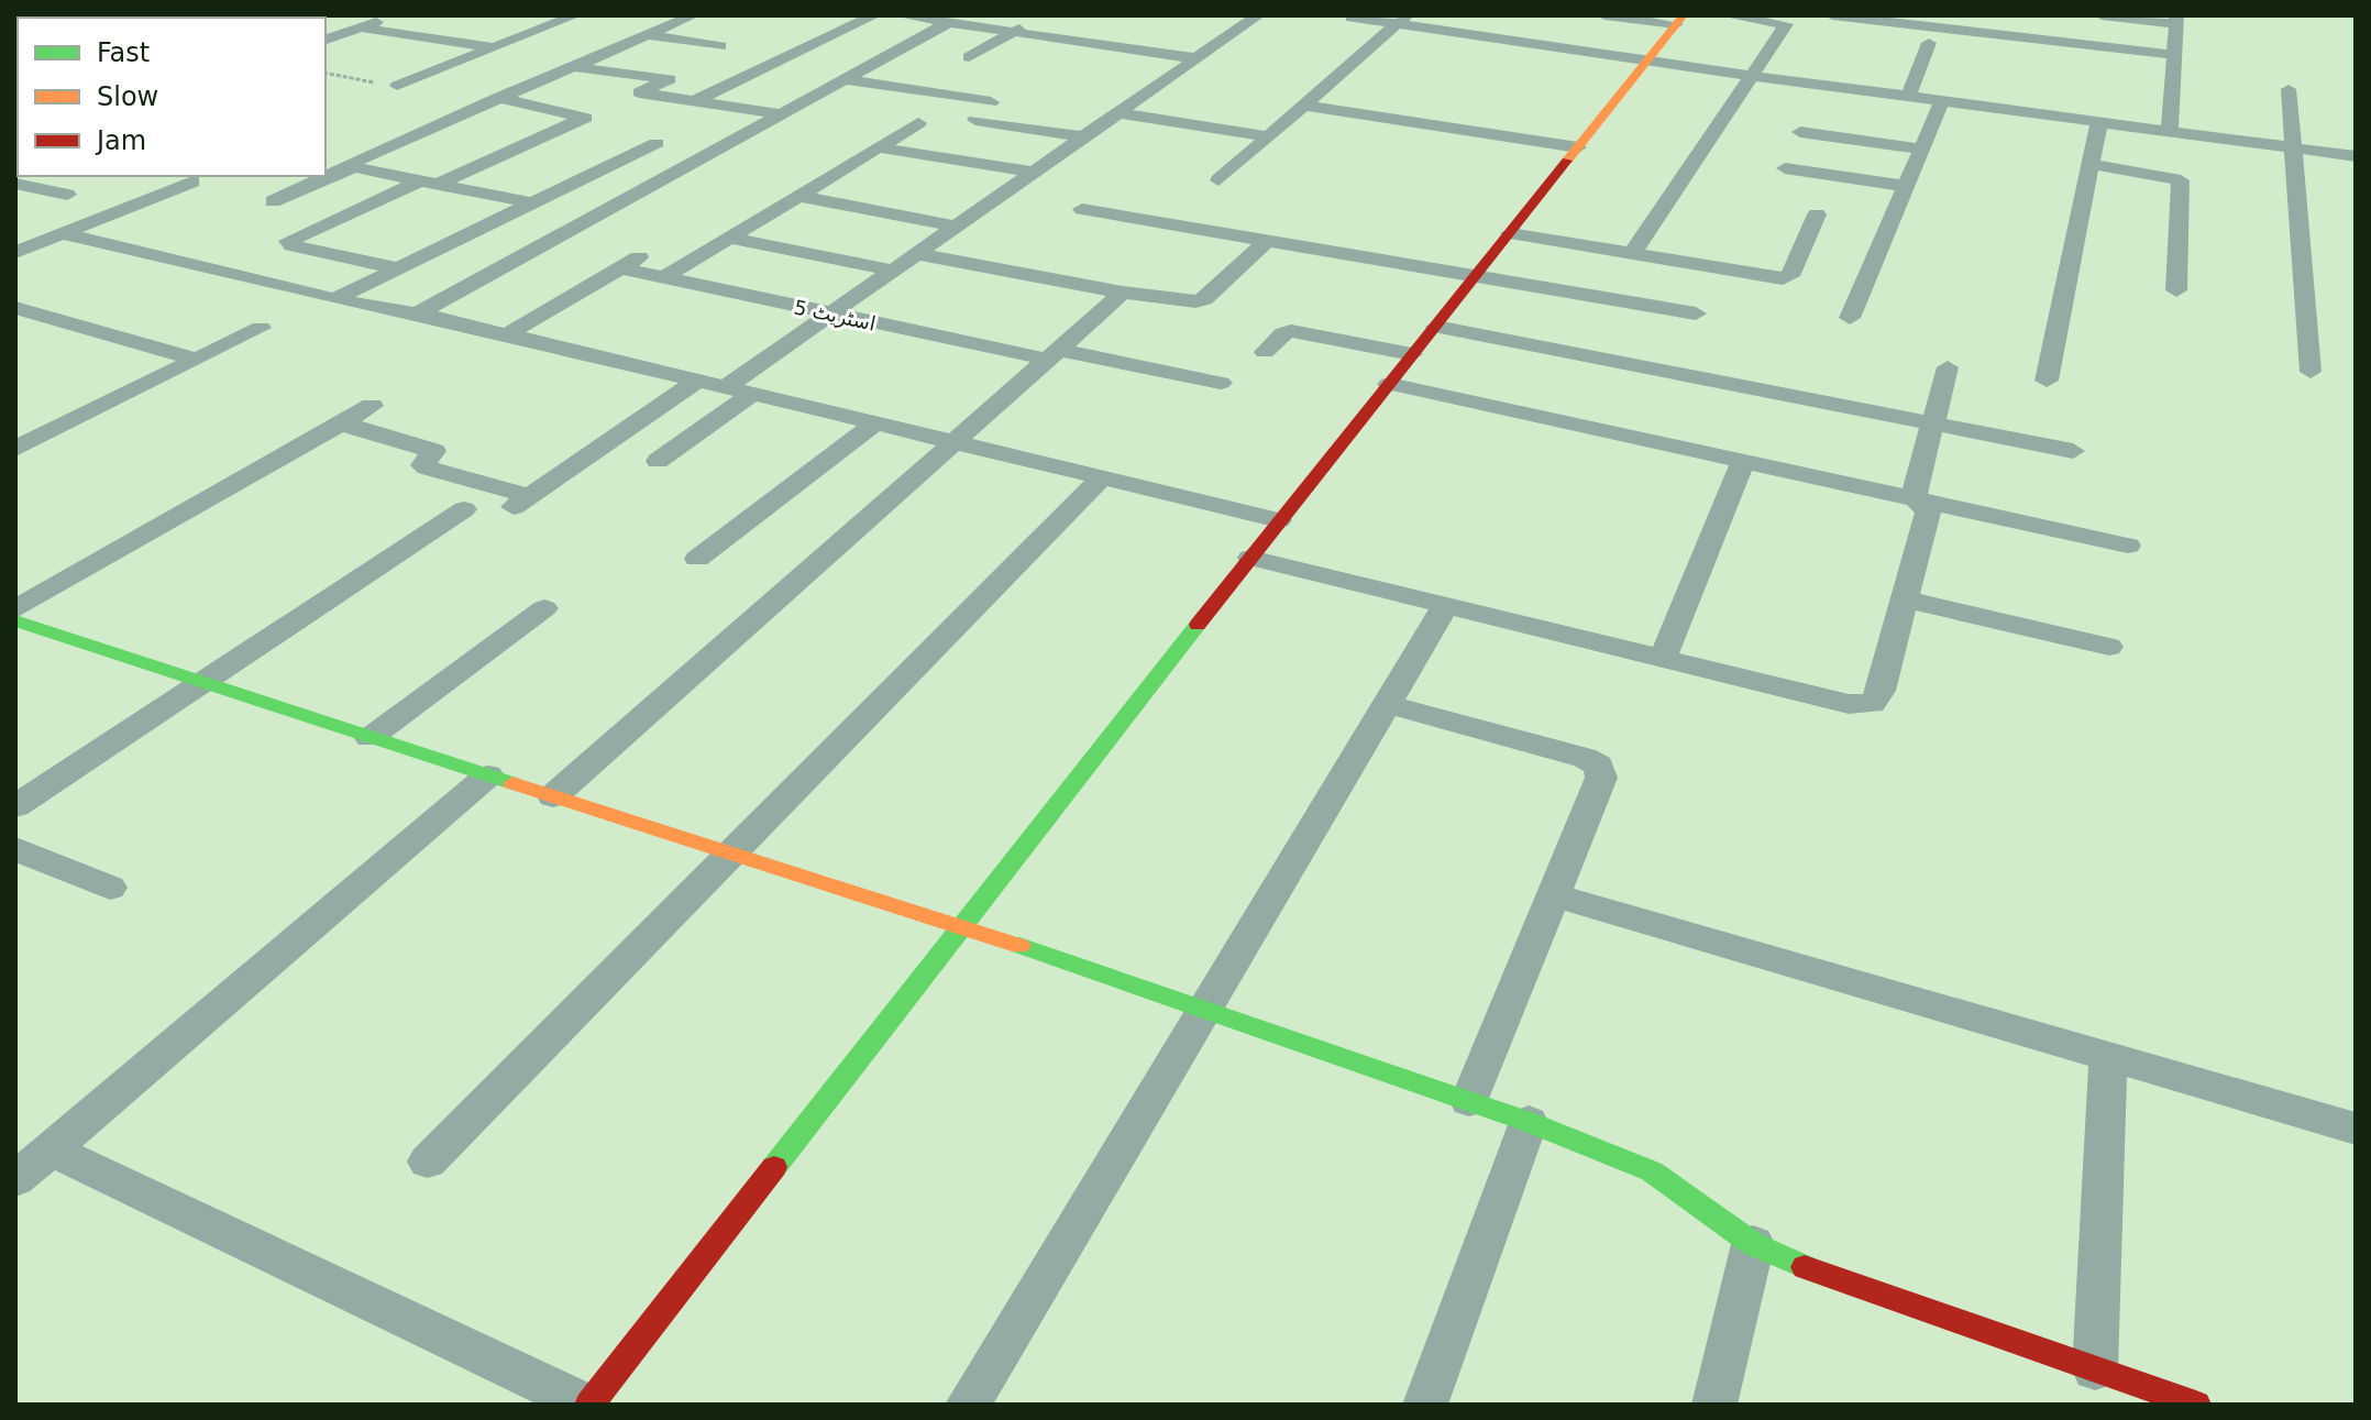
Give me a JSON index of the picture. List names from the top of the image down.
{
  "streets": {
    "street": ["اسٹریٹ 5"]
  },
  "legend": ["Fast", "Slow", "Jam"]
}
